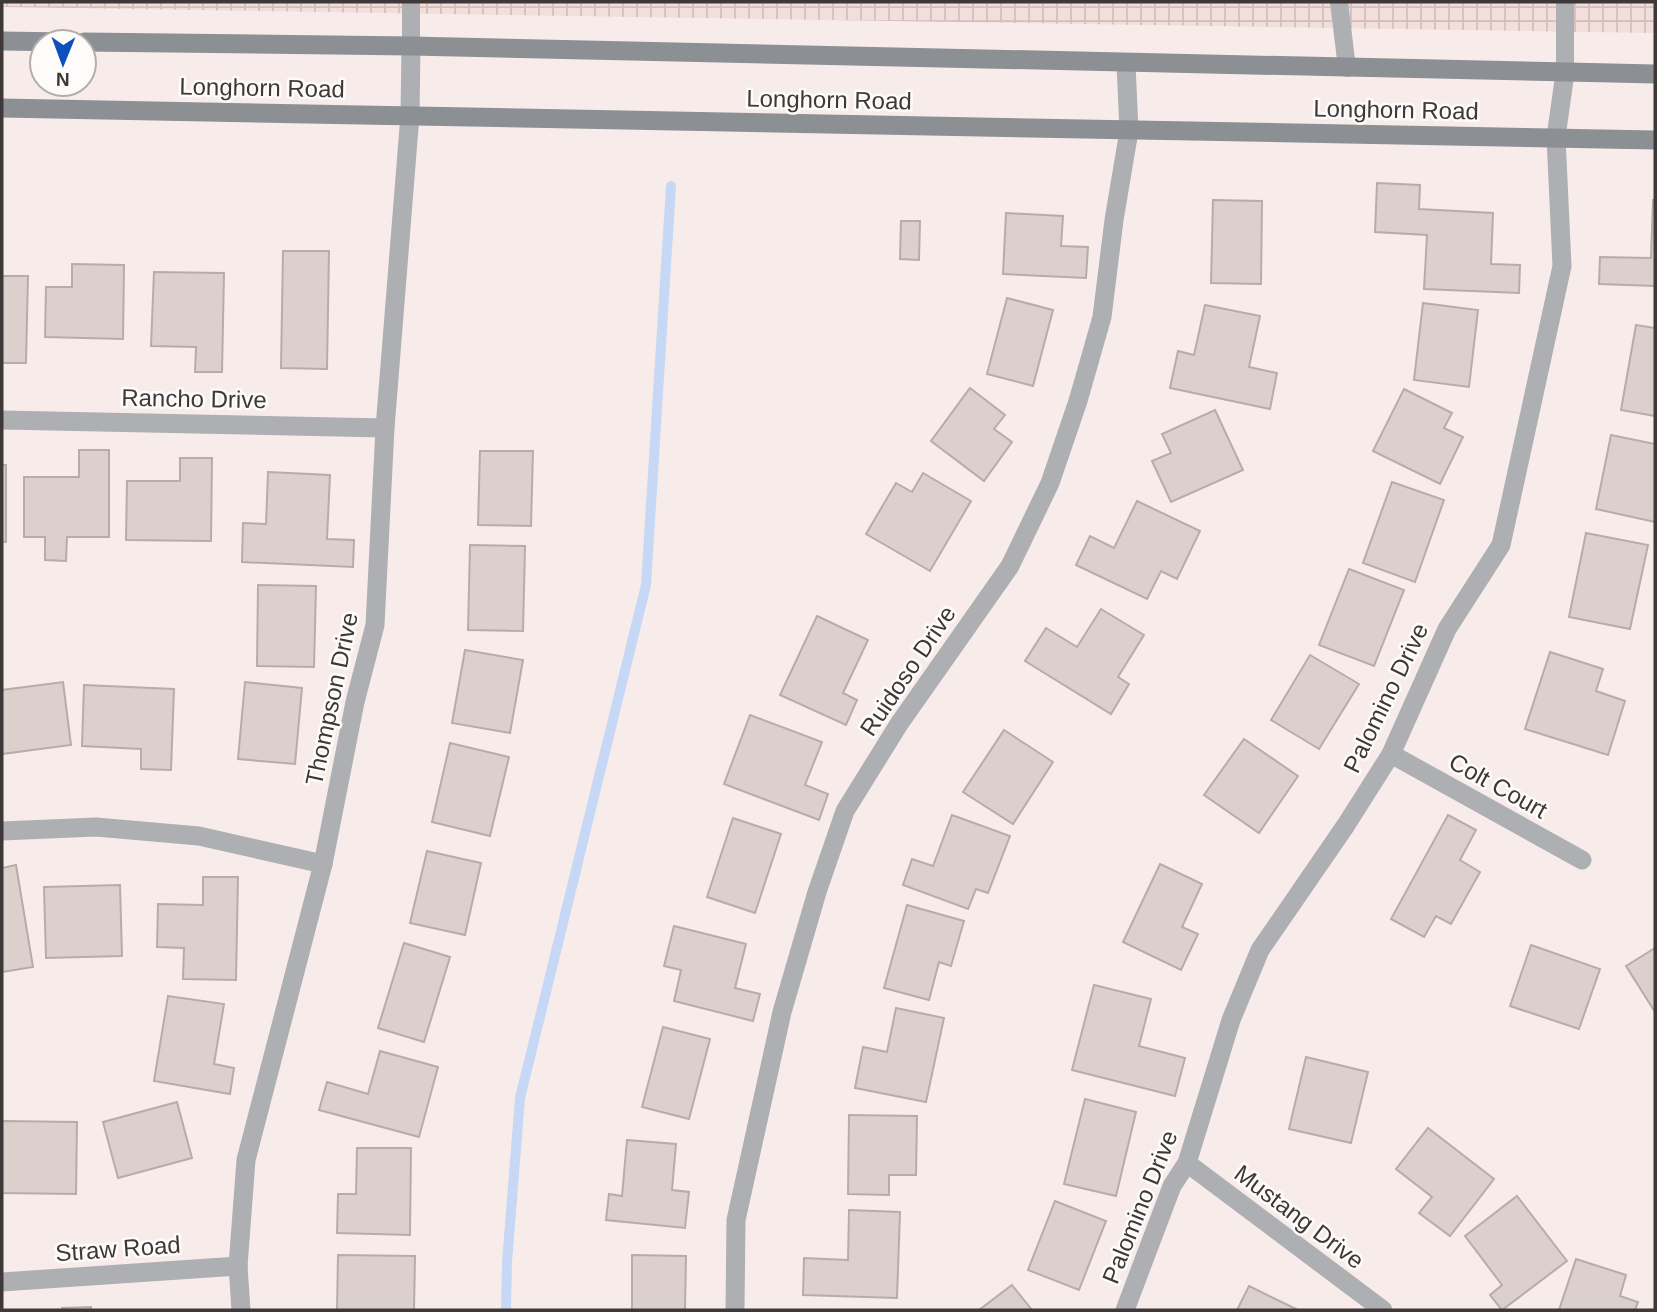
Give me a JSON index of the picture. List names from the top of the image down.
{
  "streets": {
    "main road": ["Longhorn Road"],
    "street": [
      "Rancho Drive",
      "Ruidoso Drive",
      "Palomino Drive",
      "Thompson Drive",
      "Colt Court",
      "Mustang Drive",
      "Straw Road"
    ]
  },
  "crossings": [
    ["Longhorn Road", "Ruidoso Drive"],
    ["Longhorn Road", "Palomino Drive"],
    ["Longhorn Road", "Thompson Drive"],
    ["Rancho Drive", "Thompson Drive"],
    ["Palomino Drive", "Colt Court"],
    ["Palomino Drive", "Mustang Drive"],
    ["Thompson Drive", "Straw Road"]
  ],
  "north": "bottom"
}
